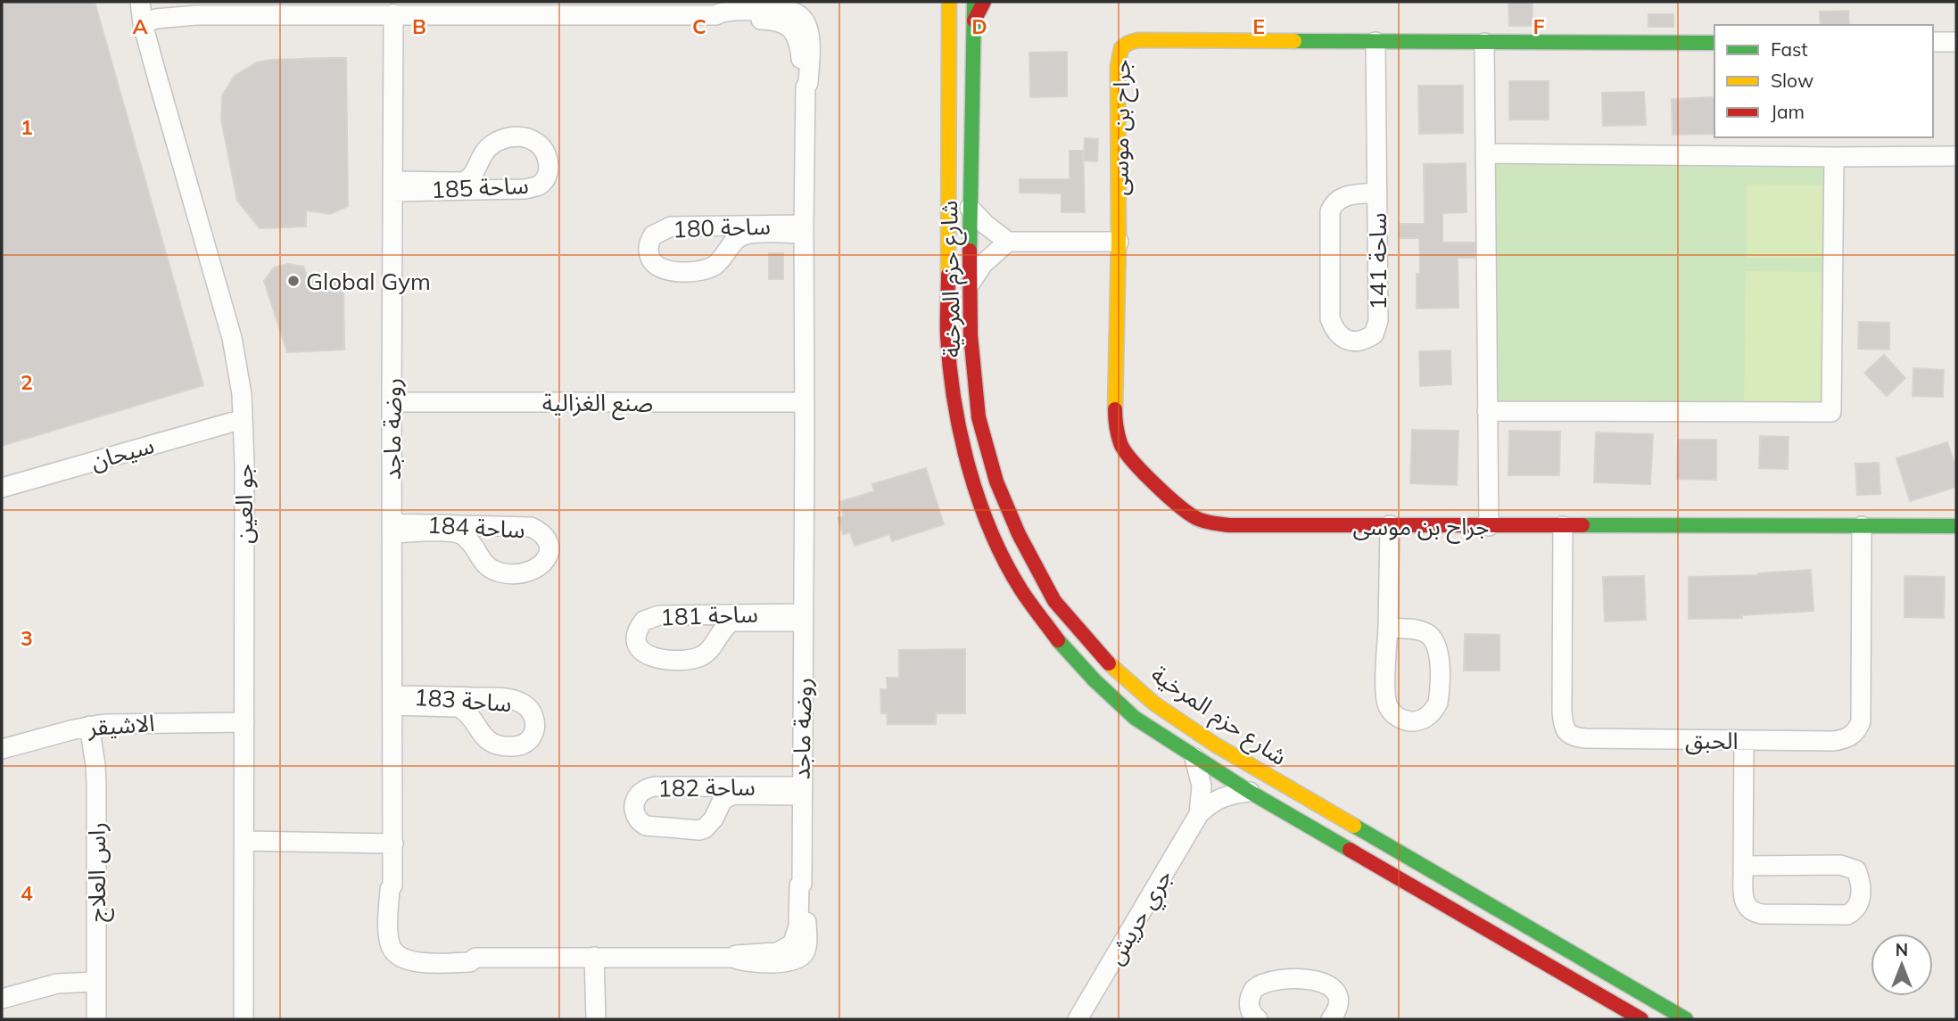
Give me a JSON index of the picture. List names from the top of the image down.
{
  "streets": {
    "main road": ["جراح بن موسى", "شارع حزم المرخية"],
    "street": [
      "ساحة 185",
      "ساحة 180",
      "ساحة 141",
      "صنع الغزالية",
      "روضة ماجد",
      "سيحان",
      "جو العين",
      "ساحة 184",
      "ساحة 181",
      "ساحة 183",
      "الاشيقر",
      "الحبق",
      "ساحة 182",
      "راس العلاج",
      "جري حريش"
    ]
  },
  "crossings": [
    ["جراح بن موسى", "ساحة 141"],
    ["جراح بن موسى", "الحبق"],
    ["ساحة 185", "روضة ماجد"],
    ["ساحة 180", "روضة ماجد"],
    ["شارع حزم المرخية", "جري حريش"],
    ["صنع الغزالية", "روضة ماجد"],
    ["روضة ماجد", "جو العين"],
    ["روضة ماجد", "ساحة 184"],
    ["روضة ماجد", "ساحة 181"],
    ["روضة ماجد", "ساحة 183"],
    ["روضة ماجد", "ساحة 182"],
    ["سيحان", "جو العين"],
    ["جو العين", "الاشيقر"],
    ["الاشيقر", "راس العلاج"]
  ],
  "places": ["Global Gym"],
  "legend": ["Fast", "Slow", "Jam"],
  "north": "top",
  "grid": {
    "columns": [
      "A",
      "B",
      "C",
      "D",
      "E",
      "F"
    ],
    "rows": [
      "1",
      "2",
      "3",
      "4"
    ]
  }
}
